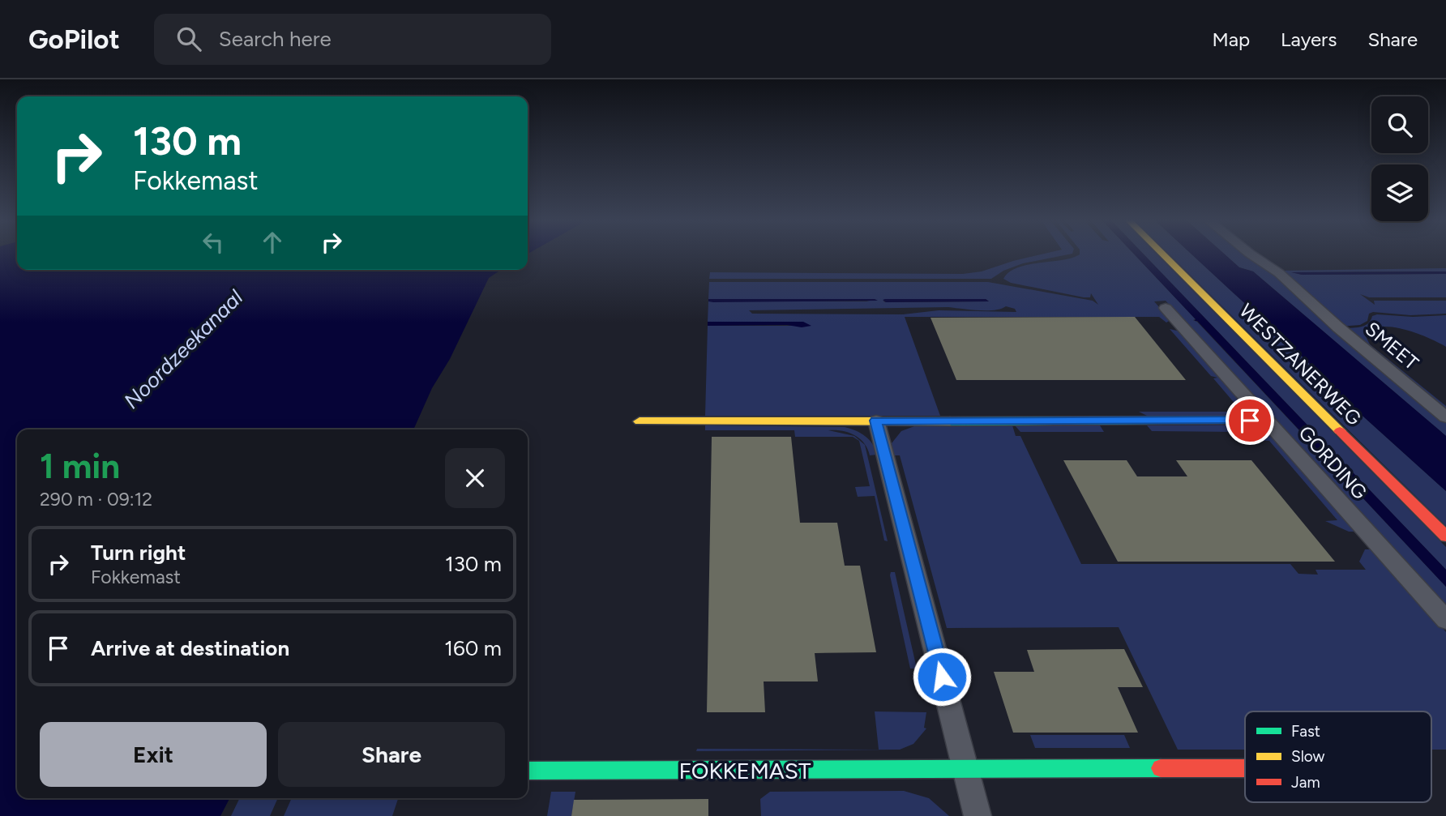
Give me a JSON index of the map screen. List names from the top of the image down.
{
  "streets": {
    "street": [
      "SMEET",
      "WESTZANERWEG",
      "GORDING",
      "FOKKEMAST"
    ]
  },
  "water": ["Noordzeekanaal"],
  "legend": ["Fast", "Slow", "Jam"],
  "page": {
    "header": "GoPilot",
    "search": "Search here",
    "nav": ["Map", "Layers", "Share"],
    "turn": ["130 m", "Fokkemast"],
    "heading": ["1 min", "290 m · 09:12"],
    "list": [
      {
        "name": "Turn right",
        "note": "Fokkemast",
        "value": "130 m"
      },
      {
        "name": "Arrive at destination",
        "value": "160 m"
      }
    ],
    "buttons": ["Exit", "Share"]
  }
}
